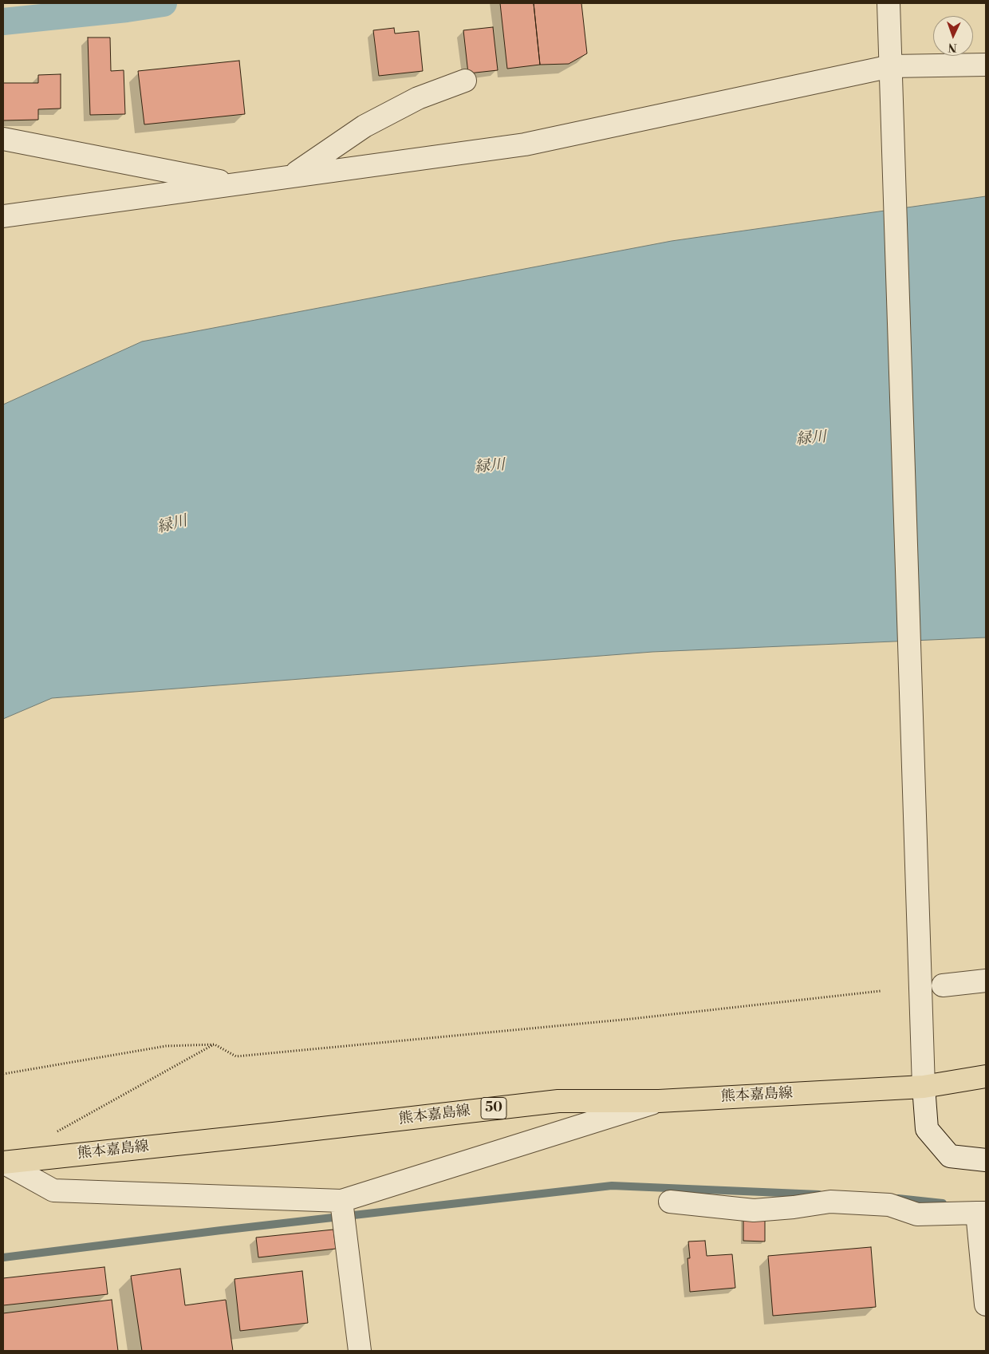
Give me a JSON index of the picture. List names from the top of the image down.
{
  "streets": {
    "main road": ["熊本嘉島線", "50"]
  },
  "water": ["緑川"],
  "north": "bottom"
}
